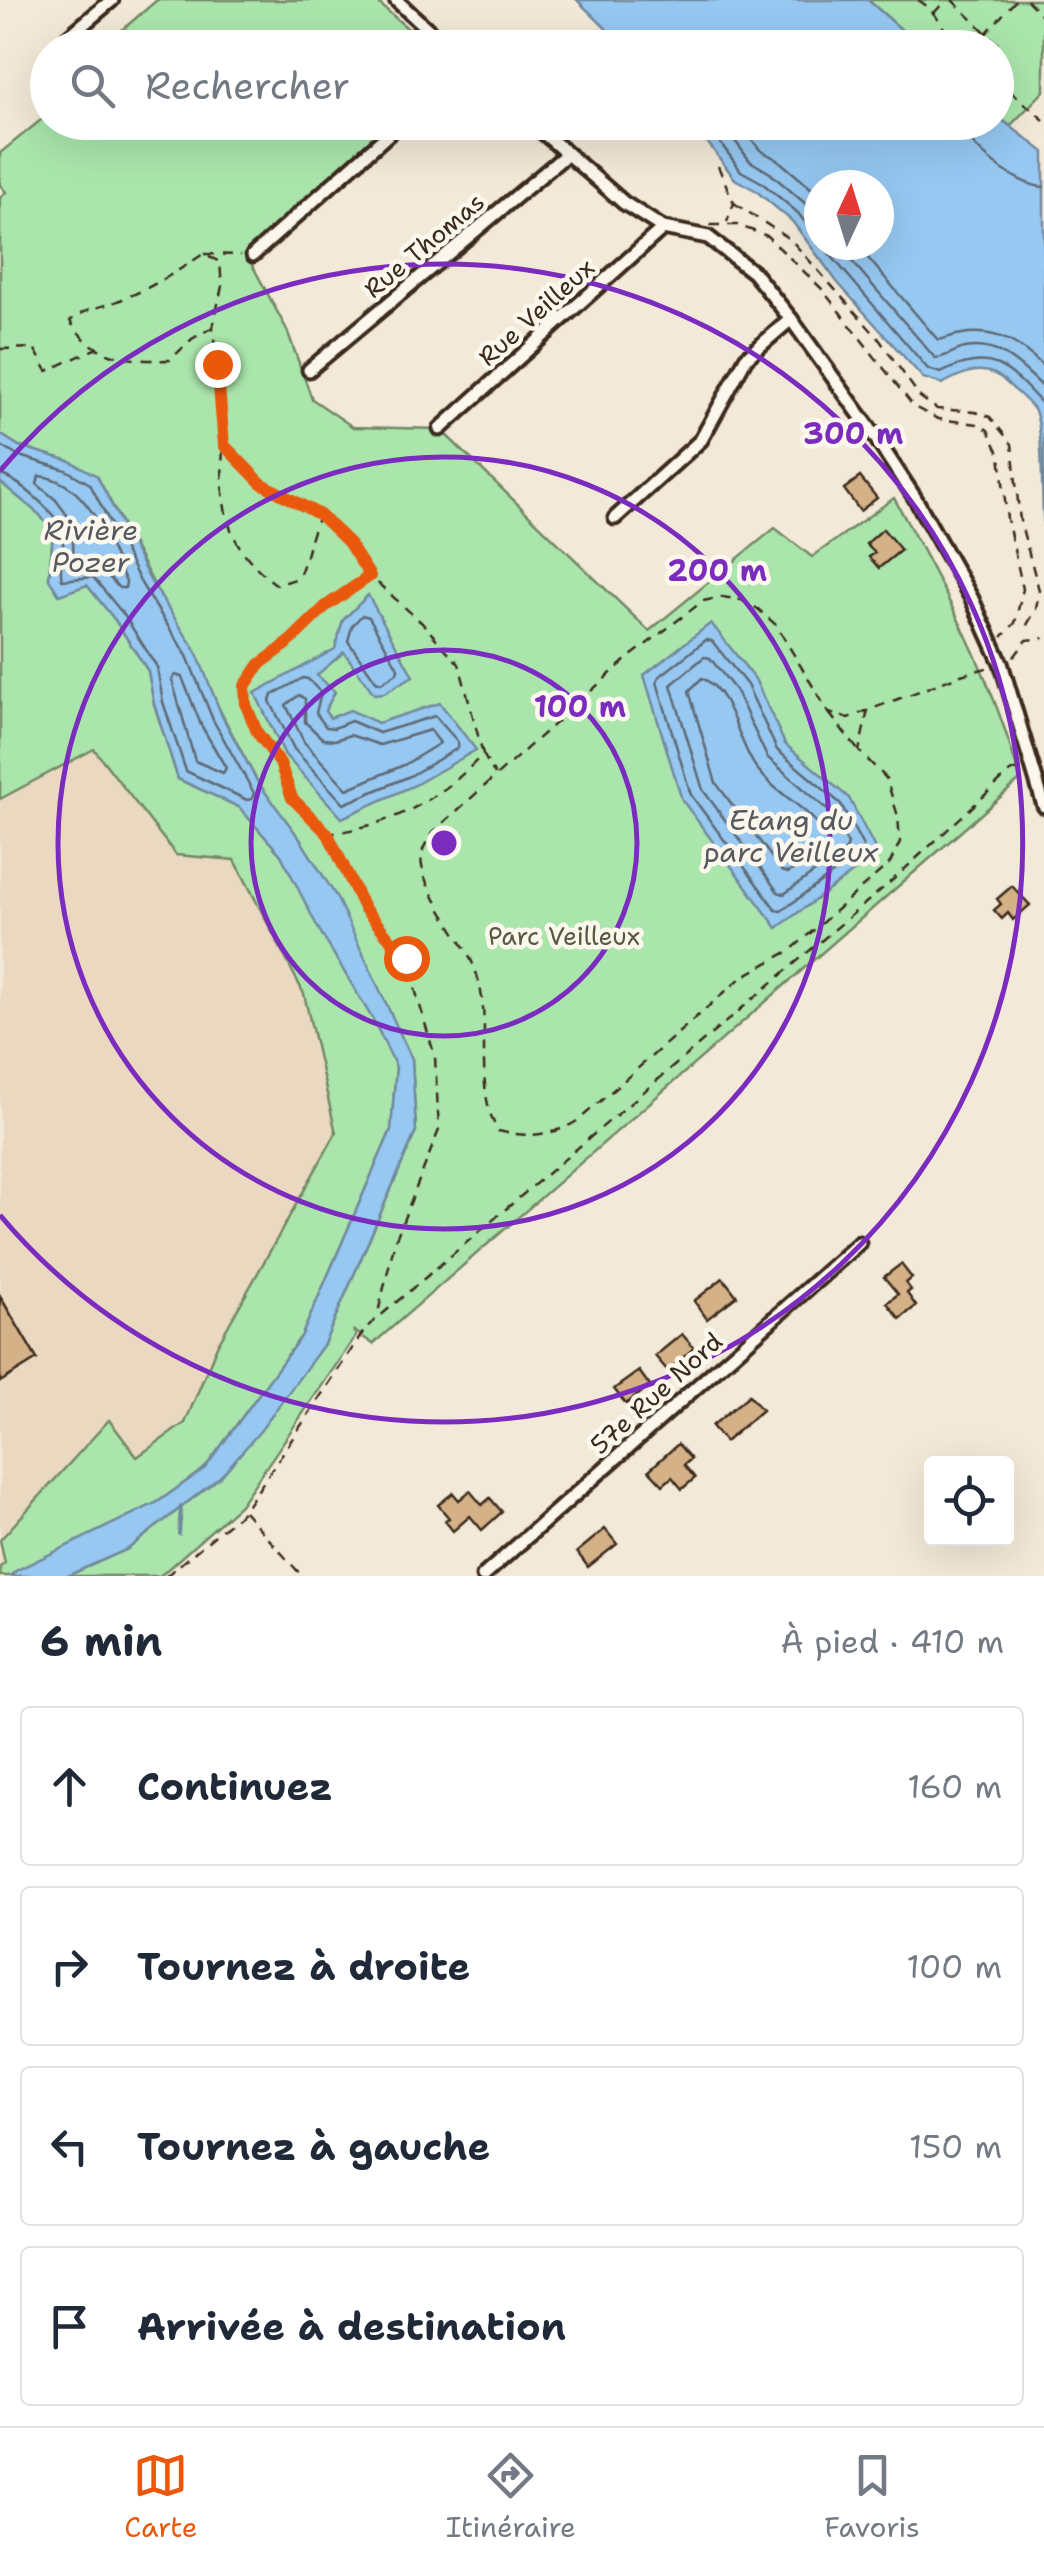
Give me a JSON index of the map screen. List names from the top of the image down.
{
  "streets": {
    "street": ["Rue Thomas", "Rue Veilleux", "57e Rue Nord"]
  },
  "water": ["Rivière Pozer", "Etang du parc Veilleux"],
  "parks": ["Parc Veilleux"],
  "north": "top",
  "page": {
    "search": "Rechercher",
    "heading": ["6 min", "À pied · 410 m"],
    "list": [
      ["Continuez", "160 m"],
      ["Tournez à droite", "100 m"],
      ["Tournez à gauche", "150 m"],
      "Arrivée à destination"
    ],
    "nav": ["Carte", "Itinéraire", "Favoris"]
  },
  "rings": ["300 m", "200 m", "100 m"]
}
